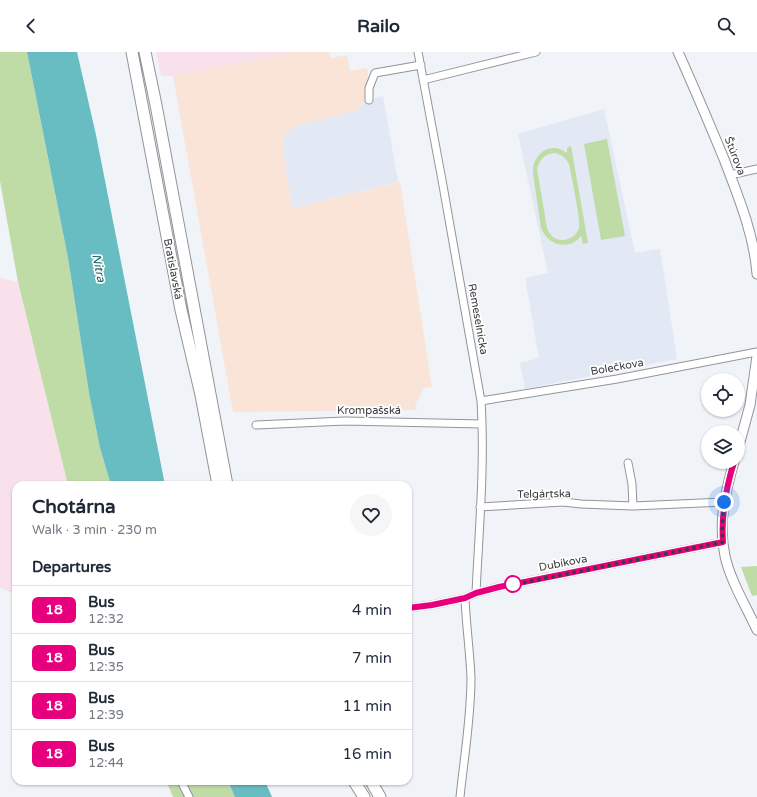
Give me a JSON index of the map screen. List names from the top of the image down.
{
  "streets": {
    "main road": ["Bratislavská"],
    "street": [
      "Štúrova",
      "Remeselnícka",
      "Bolečkova",
      "Krompašská",
      "Telgártska",
      "Dubíkova"
    ]
  },
  "crossings": [
    ["Remeselnícka", "Bolečkova"],
    ["Remeselnícka", "Krompašská"],
    ["Remeselnícka", "Telgártska"],
    ["Remeselnícka", "Dubíkova"]
  ],
  "water": ["Nitra"],
  "lines": ["bus line 18"],
  "page": {
    "header": "Railo",
    "heading": [
      ["Chotárna", "Walk · 3 min · 230 m"],
      "Departures"
    ],
    "list": [
      {
        "mark": "18",
        "name": "Bus",
        "note": "12:32",
        "value": "4 min"
      },
      {
        "mark": "18",
        "name": "Bus",
        "note": "12:35",
        "value": "7 min"
      },
      {
        "mark": "18",
        "name": "Bus",
        "note": "12:39",
        "value": "11 min"
      },
      {
        "mark": "18",
        "name": "Bus",
        "note": "12:44",
        "value": "16 min"
      }
    ]
  }
}
